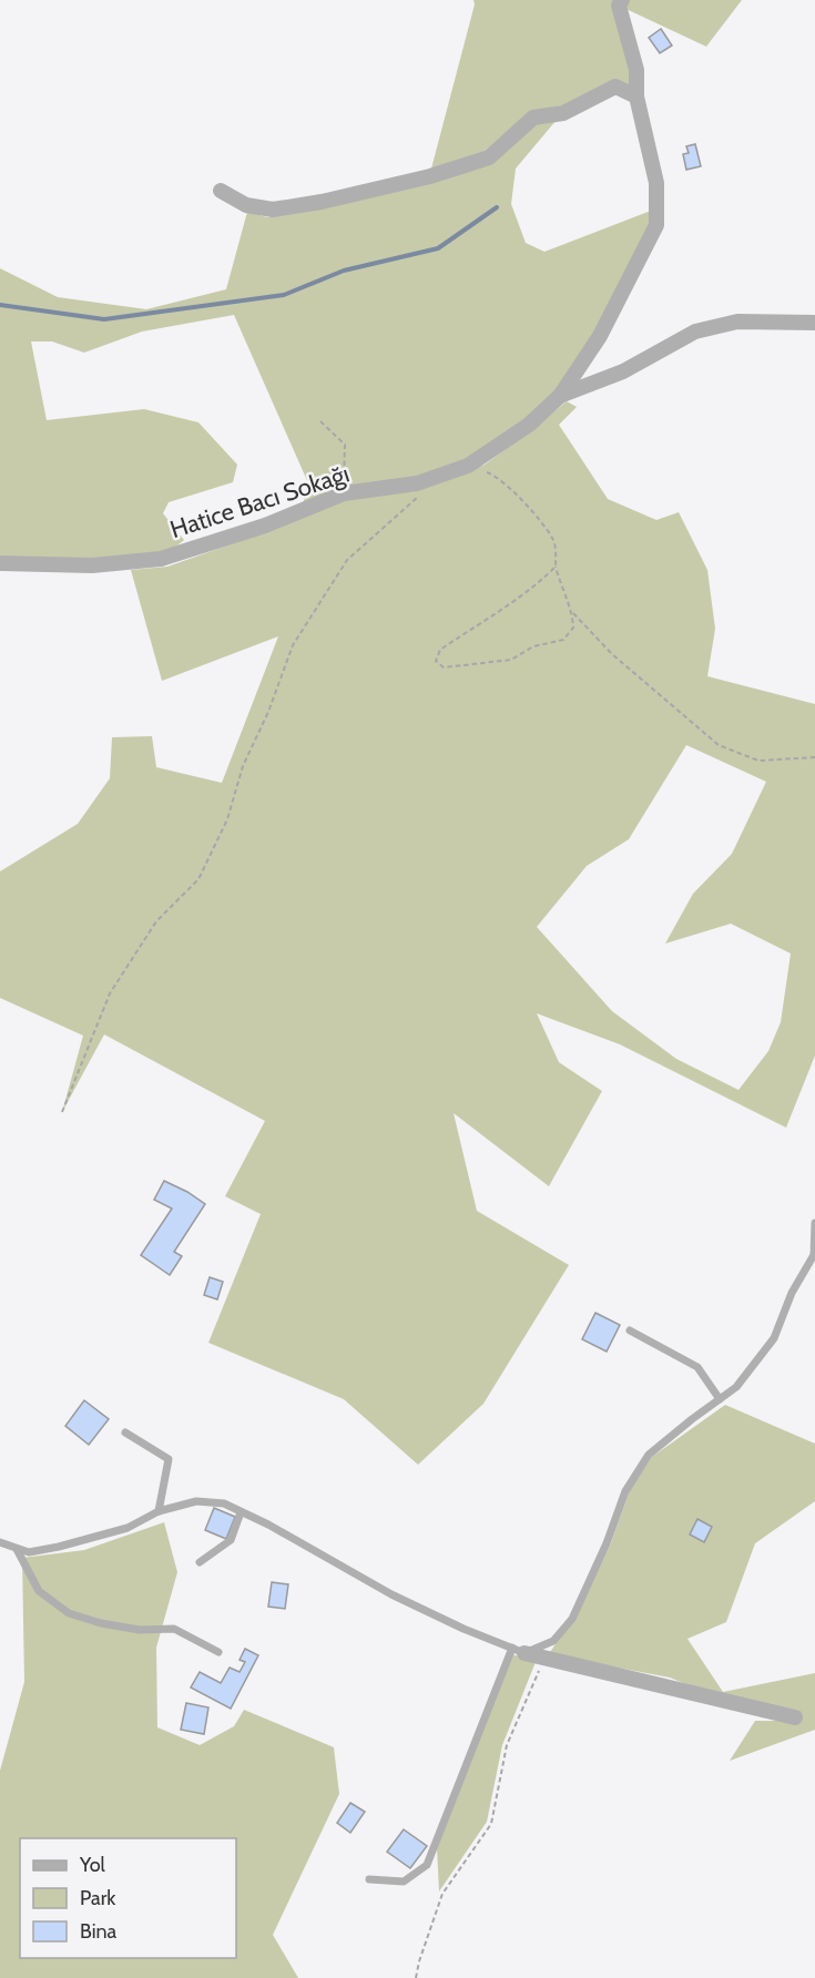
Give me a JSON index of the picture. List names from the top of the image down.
{
  "streets": {
    "street": ["Hatice Bacı Sokağı"]
  },
  "legend": ["Yol", "Park", "Bina"]
}
